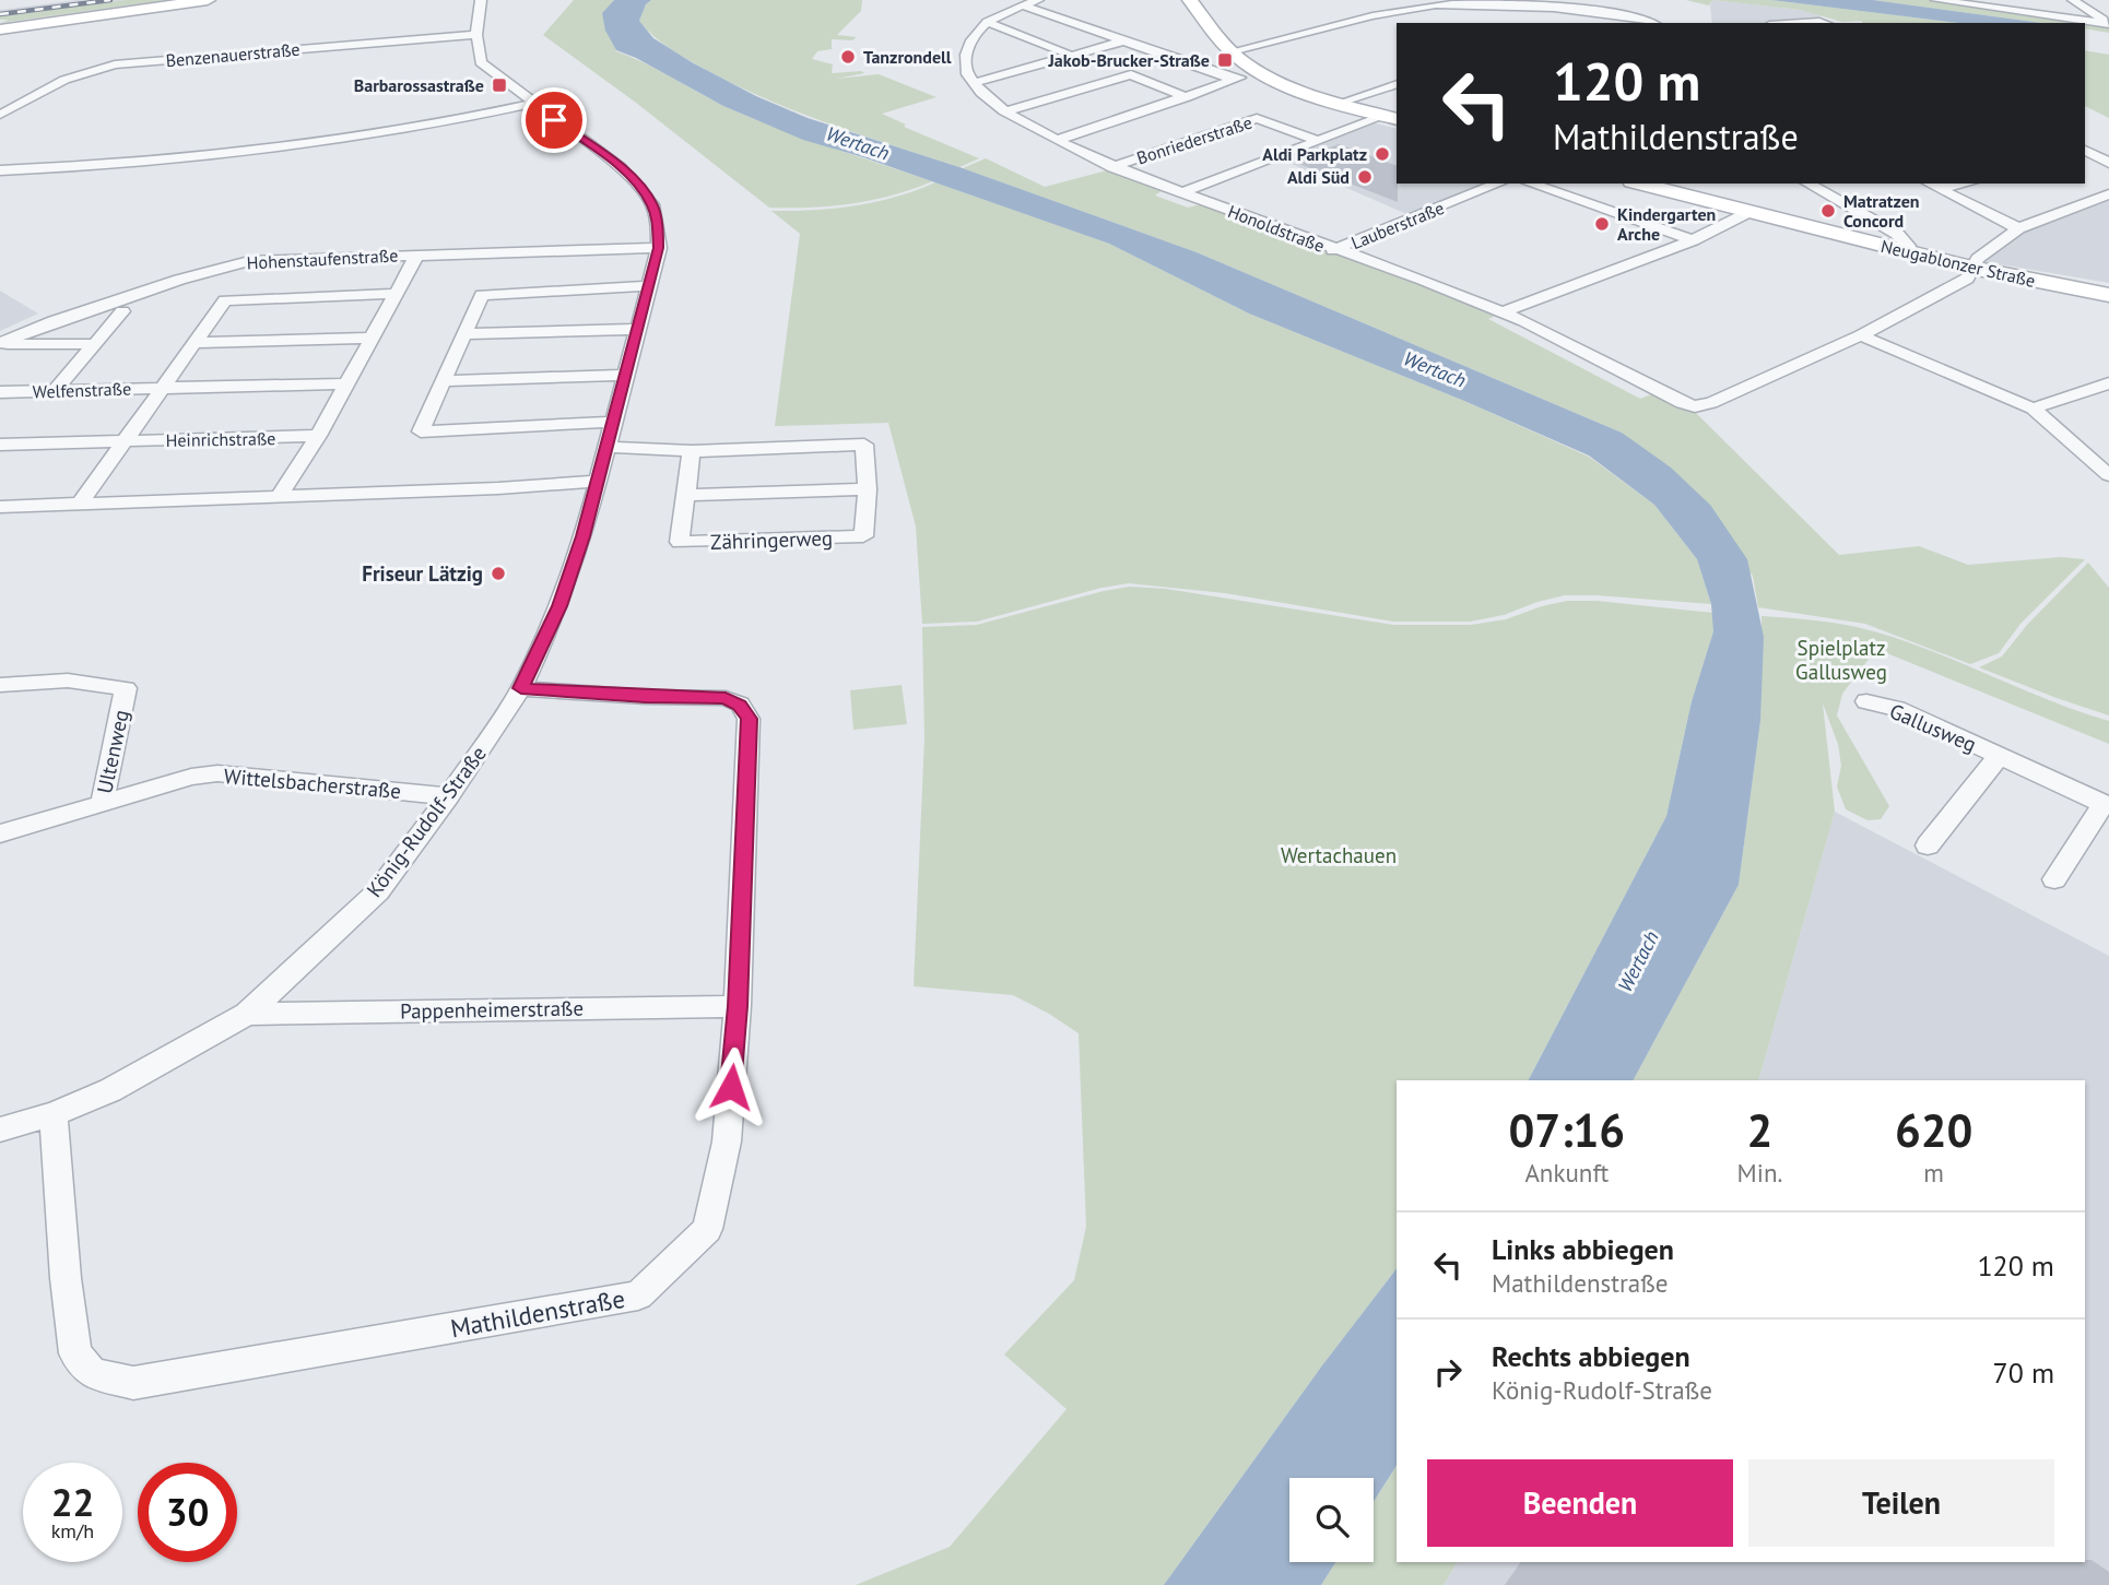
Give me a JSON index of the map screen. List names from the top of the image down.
{
  "streets": {
    "street": [
      "Benzenauerstraße",
      "Bonriederstraße",
      "Lauberstraße",
      "Honoldstraße",
      "Hohenstaufenstraße",
      "Neugablonzer Straße",
      "Welfenstraße",
      "Heinrichstraße",
      "Zähringerweg",
      "Gallusweg",
      "Ultenweg",
      "Wittelsbacherstraße",
      "König-Rudolf-Straße",
      "Pappenheimerstraße",
      "Mathildenstraße"
    ]
  },
  "crossings": [
    ["Benzenauerstraße", "König-Rudolf-Straße"],
    ["Bonriederstraße", "Honoldstraße"],
    ["Lauberstraße", "Honoldstraße"],
    ["Hohenstaufenstraße", "Heinrichstraße"],
    ["Hohenstaufenstraße", "König-Rudolf-Straße"],
    ["Welfenstraße", "Heinrichstraße"],
    ["Zähringerweg", "König-Rudolf-Straße"],
    ["Ultenweg", "Wittelsbacherstraße"],
    ["Wittelsbacherstraße", "König-Rudolf-Straße"],
    ["König-Rudolf-Straße", "Pappenheimerstraße"],
    ["König-Rudolf-Straße", "Mathildenstraße"],
    ["Pappenheimerstraße", "Mathildenstraße"]
  ],
  "water": ["Wertach"],
  "parks": ["Spielplatz Gallusweg", "Wertachauen"],
  "places": {
    "other": [
      "Tanzrondell",
      "Aldi Parkplatz",
      "Aldi Süd",
      "Matratzen Concord",
      "Kindergarten Arche",
      "Friseur Lätzig"
    ],
    "transit": ["Jakob-Brucker-Straße", "Barbarossastraße"]
  },
  "page": {
    "turn": ["120 m", "Mathildenstraße"],
    "eta": [
      "07:16",
      "Ankunft",
      "2",
      "Min.",
      "620",
      "m"
    ],
    "list": [
      {
        "name": "Links abbiegen",
        "note": "Mathildenstraße",
        "value": "120 m"
      },
      {
        "name": "Rechts abbiegen",
        "note": "König-Rudolf-Straße",
        "value": "70 m"
      }
    ],
    "buttons": ["Beenden", "Teilen"],
    "speed": "22 km/h",
    "limit": "30"
  }
}
